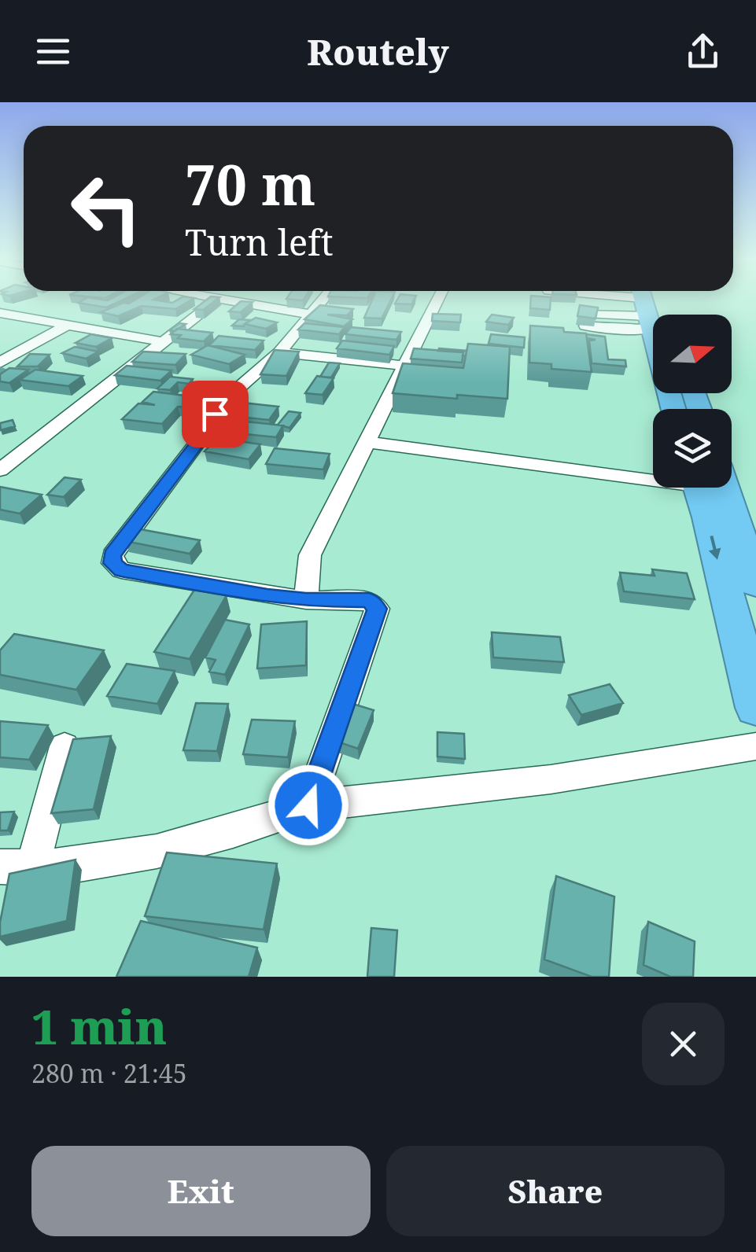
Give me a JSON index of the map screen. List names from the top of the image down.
{
  "north": "right",
  "page": {
    "header": "Routely",
    "turn": ["70 m", "Turn left"],
    "heading": ["1 min", "280 m · 21:45"],
    "buttons": ["Exit", "Share"]
  }
}
